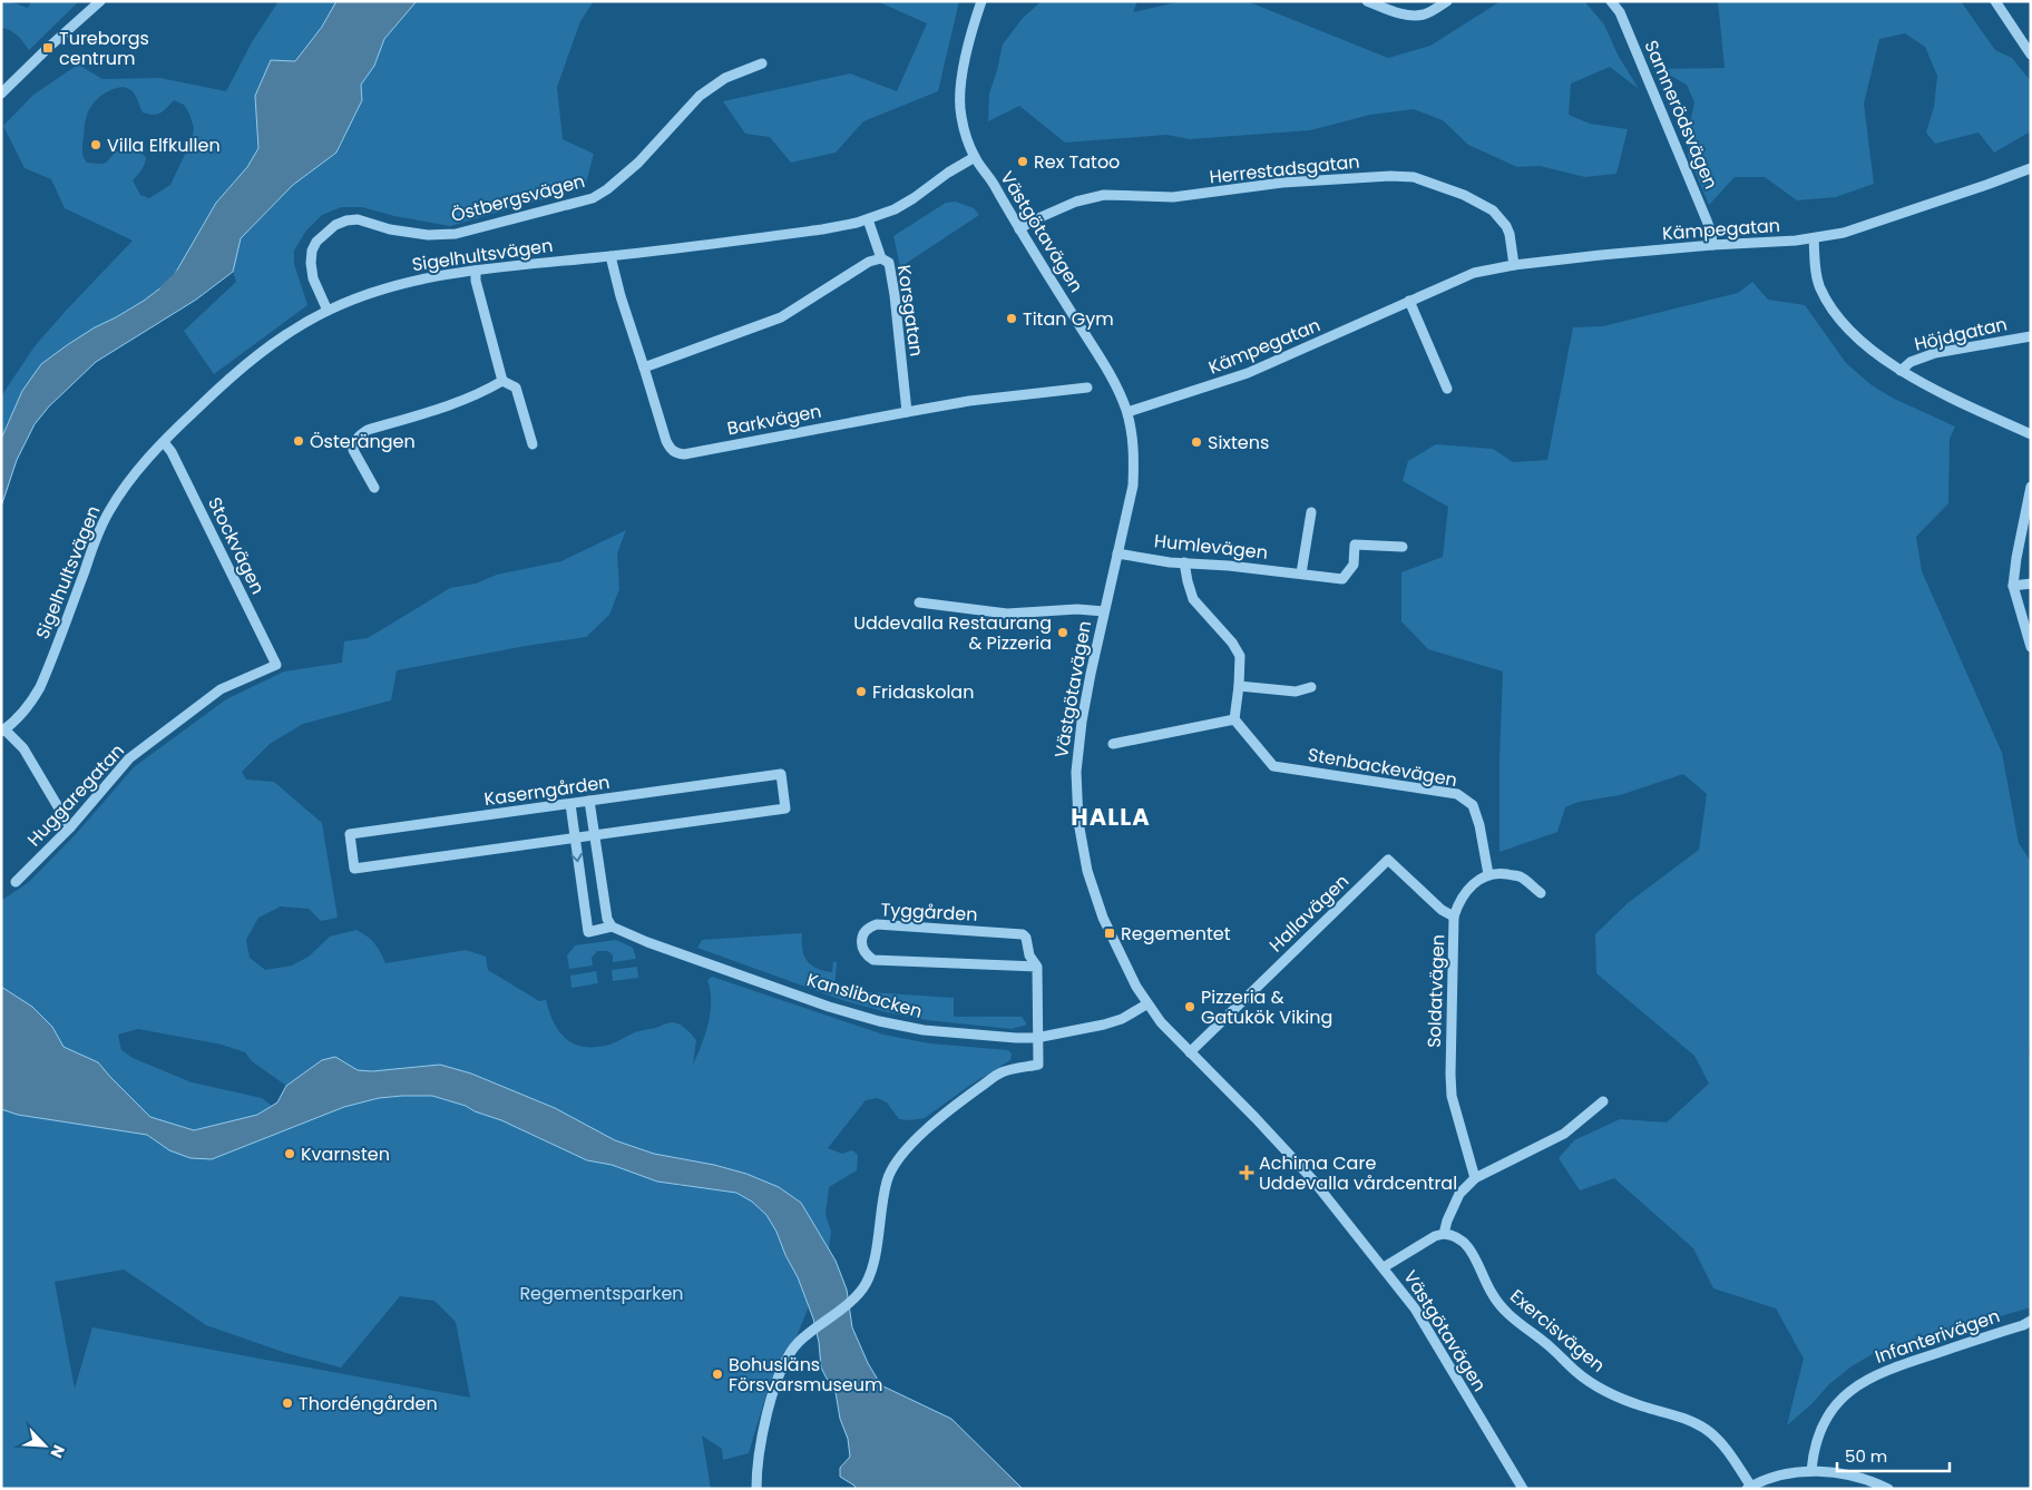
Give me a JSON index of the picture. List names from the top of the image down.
{
  "streets": {
    "street": [
      "Samnerödsvägen",
      "Herrestadsgatan",
      "Östbergsvägen",
      "Kämpegatan",
      "Västgötavägen",
      "Sigelhultsvägen",
      "Korsgatan",
      "Höjdgatan",
      "Barkvägen",
      "Stockvägen",
      "Humlevägen",
      "Stenbackevägen",
      "Kaserngården",
      "Huggaregatan",
      "Tyggården",
      "Hallavägen",
      "Soldatvägen",
      "Kanslibacken",
      "Exercisvägen",
      "Infanterivägen"
    ]
  },
  "crossings": [
    ["Samnerödsvägen", "Kämpegatan"],
    ["Herrestadsgatan", "Kämpegatan"],
    ["Herrestadsgatan", "Västgötavägen"],
    ["Östbergsvägen", "Sigelhultsvägen"],
    ["Kämpegatan", "Västgötavägen"],
    ["Västgötavägen", "Sigelhultsvägen"],
    ["Västgötavägen", "Humlevägen"],
    ["Västgötavägen", "Hallavägen"],
    ["Västgötavägen", "Kanslibacken"],
    ["Sigelhultsvägen", "Korsgatan"],
    ["Sigelhultsvägen", "Barkvägen"],
    ["Sigelhultsvägen", "Stockvägen"],
    ["Korsgatan", "Barkvägen"],
    ["Stockvägen", "Huggaregatan"],
    ["Stenbackevägen", "Soldatvägen"],
    ["Tyggården", "Kanslibacken"],
    ["Hallavägen", "Soldatvägen"]
  ],
  "districts": ["HALLA"],
  "parks": ["Regementsparken"],
  "places": {
    "transit": ["Tureborgs centrum", "Regementet"],
    "other": [
      "Villa Elfkullen",
      "Rex Tatoo",
      "Titan Gym",
      "Österängen",
      "Sixtens",
      "Uddevalla Restaurang & Pizzeria",
      "Fridaskolan",
      "Pizzeria & Gatukök Viking",
      "Kvarnsten",
      "Bohusläns Försvarsmuseum",
      "Thordéngården"
    ],
    "health": ["Achima Care Uddevalla vårdcentral"]
  },
  "scale_bar": "50 m",
  "north": "bottom right"
}
